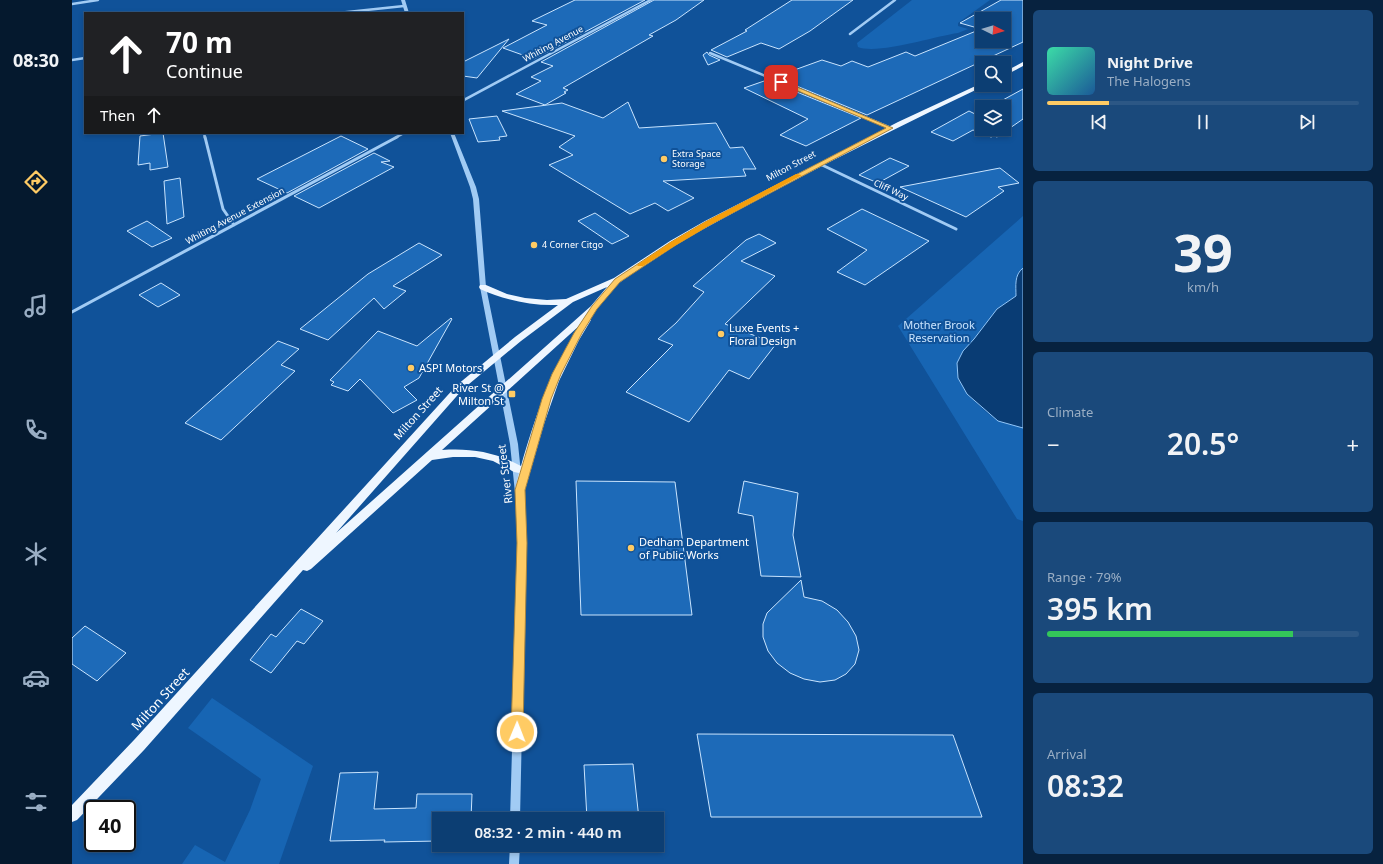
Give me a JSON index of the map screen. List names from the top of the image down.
{
  "streets": {
    "main road": ["Milton Street"],
    "street": [
      "Whiting Avenue",
      "Cliff Way",
      "Whiting Avenue Extension",
      "River Street"
    ]
  },
  "crossings": [
    ["Milton Street", "Cliff Way"],
    ["Milton Street", "River Street"]
  ],
  "parks": ["Mother Brook Reservation"],
  "places": {
    "other": [
      "Extra Space Storage",
      "4 Corner Citgo",
      "Luxe Events + Floral Design",
      "ASPI Motors",
      "Dedham Department of Public Works"
    ],
    "transit": ["River St @ Milton St"]
  },
  "north": "right",
  "page": {
    "tabs": "08:30",
    "turn": ["70 m", "Continue"],
    "song": ["Night Drive", "The Halogens"],
    "then": "Then",
    "tile": [
      ["39", "km/h"],
      "Climate",
      ["Range · 79%", "395 km"],
      ["Arrival", "08:32"]
    ],
    "heat": ["−", "20.5°", "+"],
    "limit": "40",
    "trip": "08:32 · 2 min · 440 m"
  }
}
